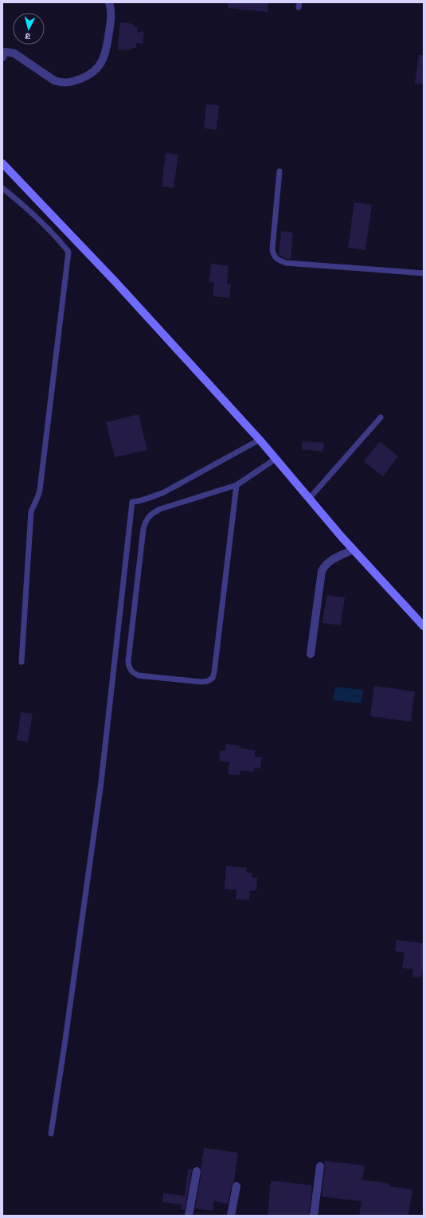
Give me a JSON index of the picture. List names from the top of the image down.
{
  "north": "bottom"
}
